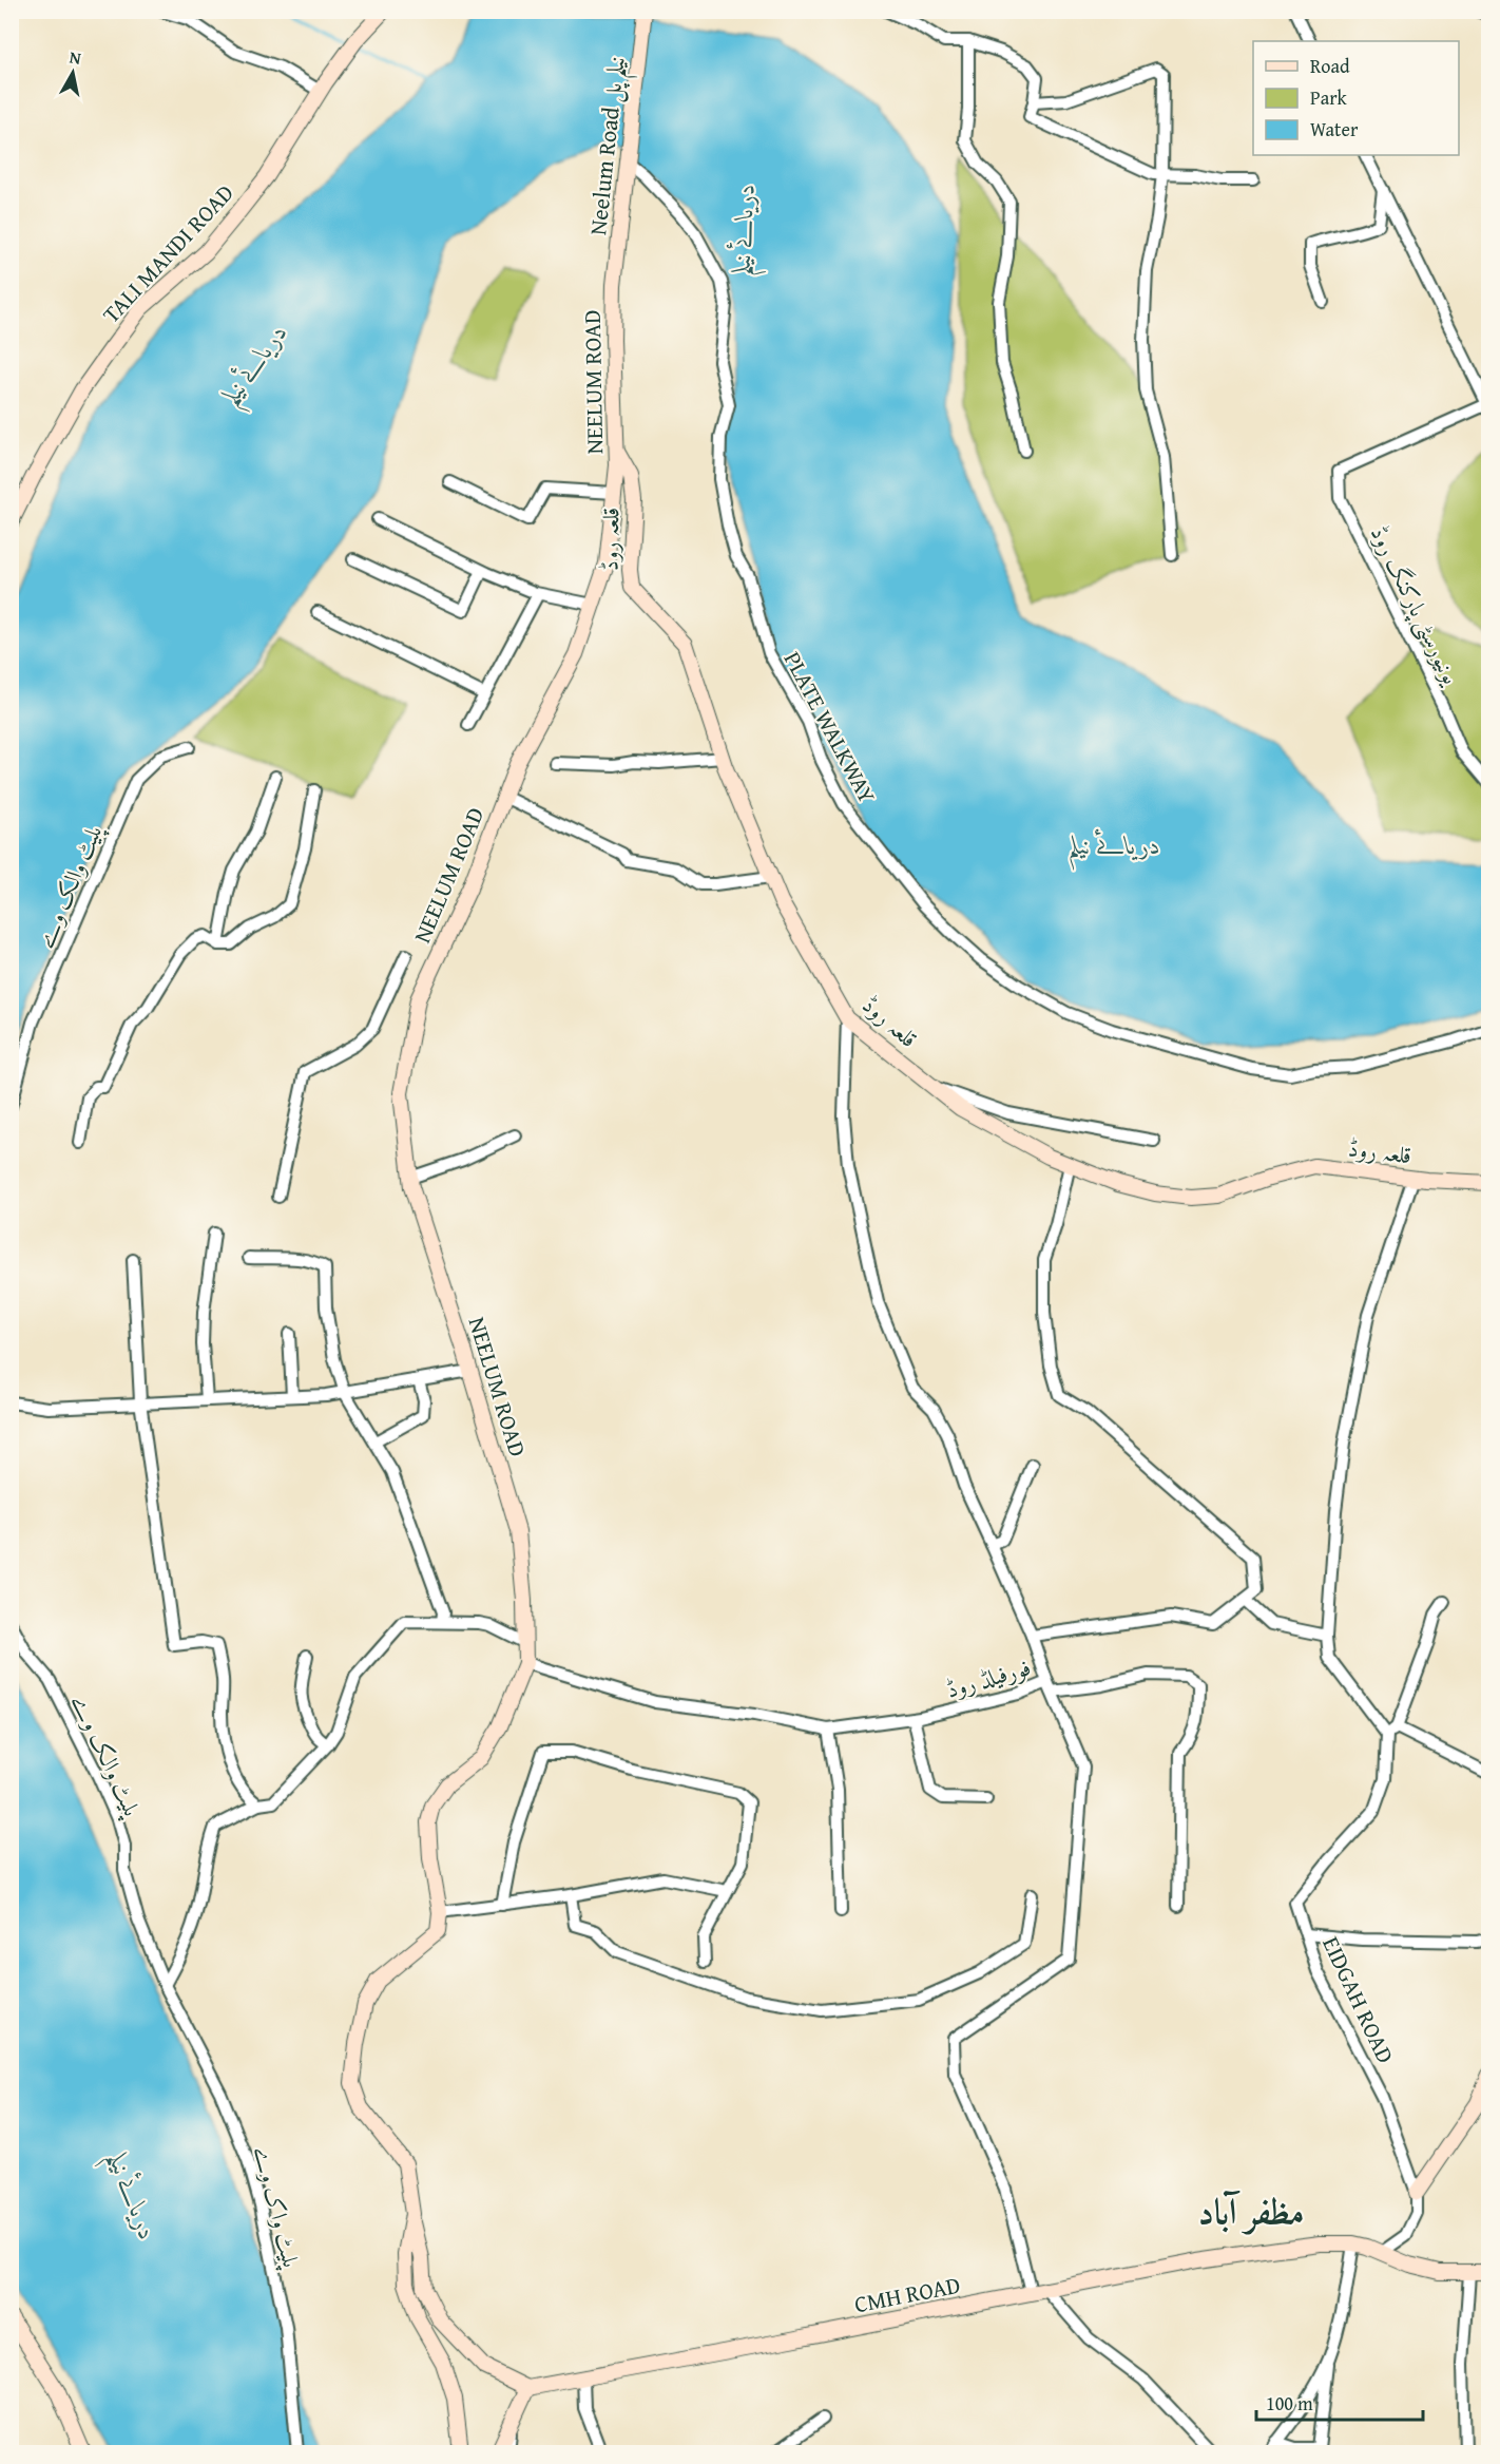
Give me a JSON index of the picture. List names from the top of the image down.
{
  "streets": {
    "street": [
      "Neelum Road نیلم پل",
      "TALI MANDI ROAD",
      "NEELUM ROAD",
      "قلعہ روڈ",
      "یونیورسٹی پارکنگ روڈ",
      "PLATE WALKWAY",
      "پلیٹ والک وے",
      "فورفیلڈ روڈ",
      "EIDGAH ROAD",
      "پلیٹ واک وے",
      "CMH ROAD"
    ]
  },
  "crossings": [
    ["Neelum Road نیلم پل", "NEELUM ROAD"],
    ["Neelum Road نیلم پل", "PLATE WALKWAY"],
    ["NEELUM ROAD", "قلعہ روڈ"],
    ["NEELUM ROAD", "فورفیلڈ روڈ"],
    ["پلیٹ والک وے", "پلیٹ واک وے"]
  ],
  "districts": ["مظفر آباد"],
  "water": ["دریائے نیلم"],
  "legend": ["Road", "Park", "Water"],
  "scale_bar": "100 m",
  "north": "top"
}
